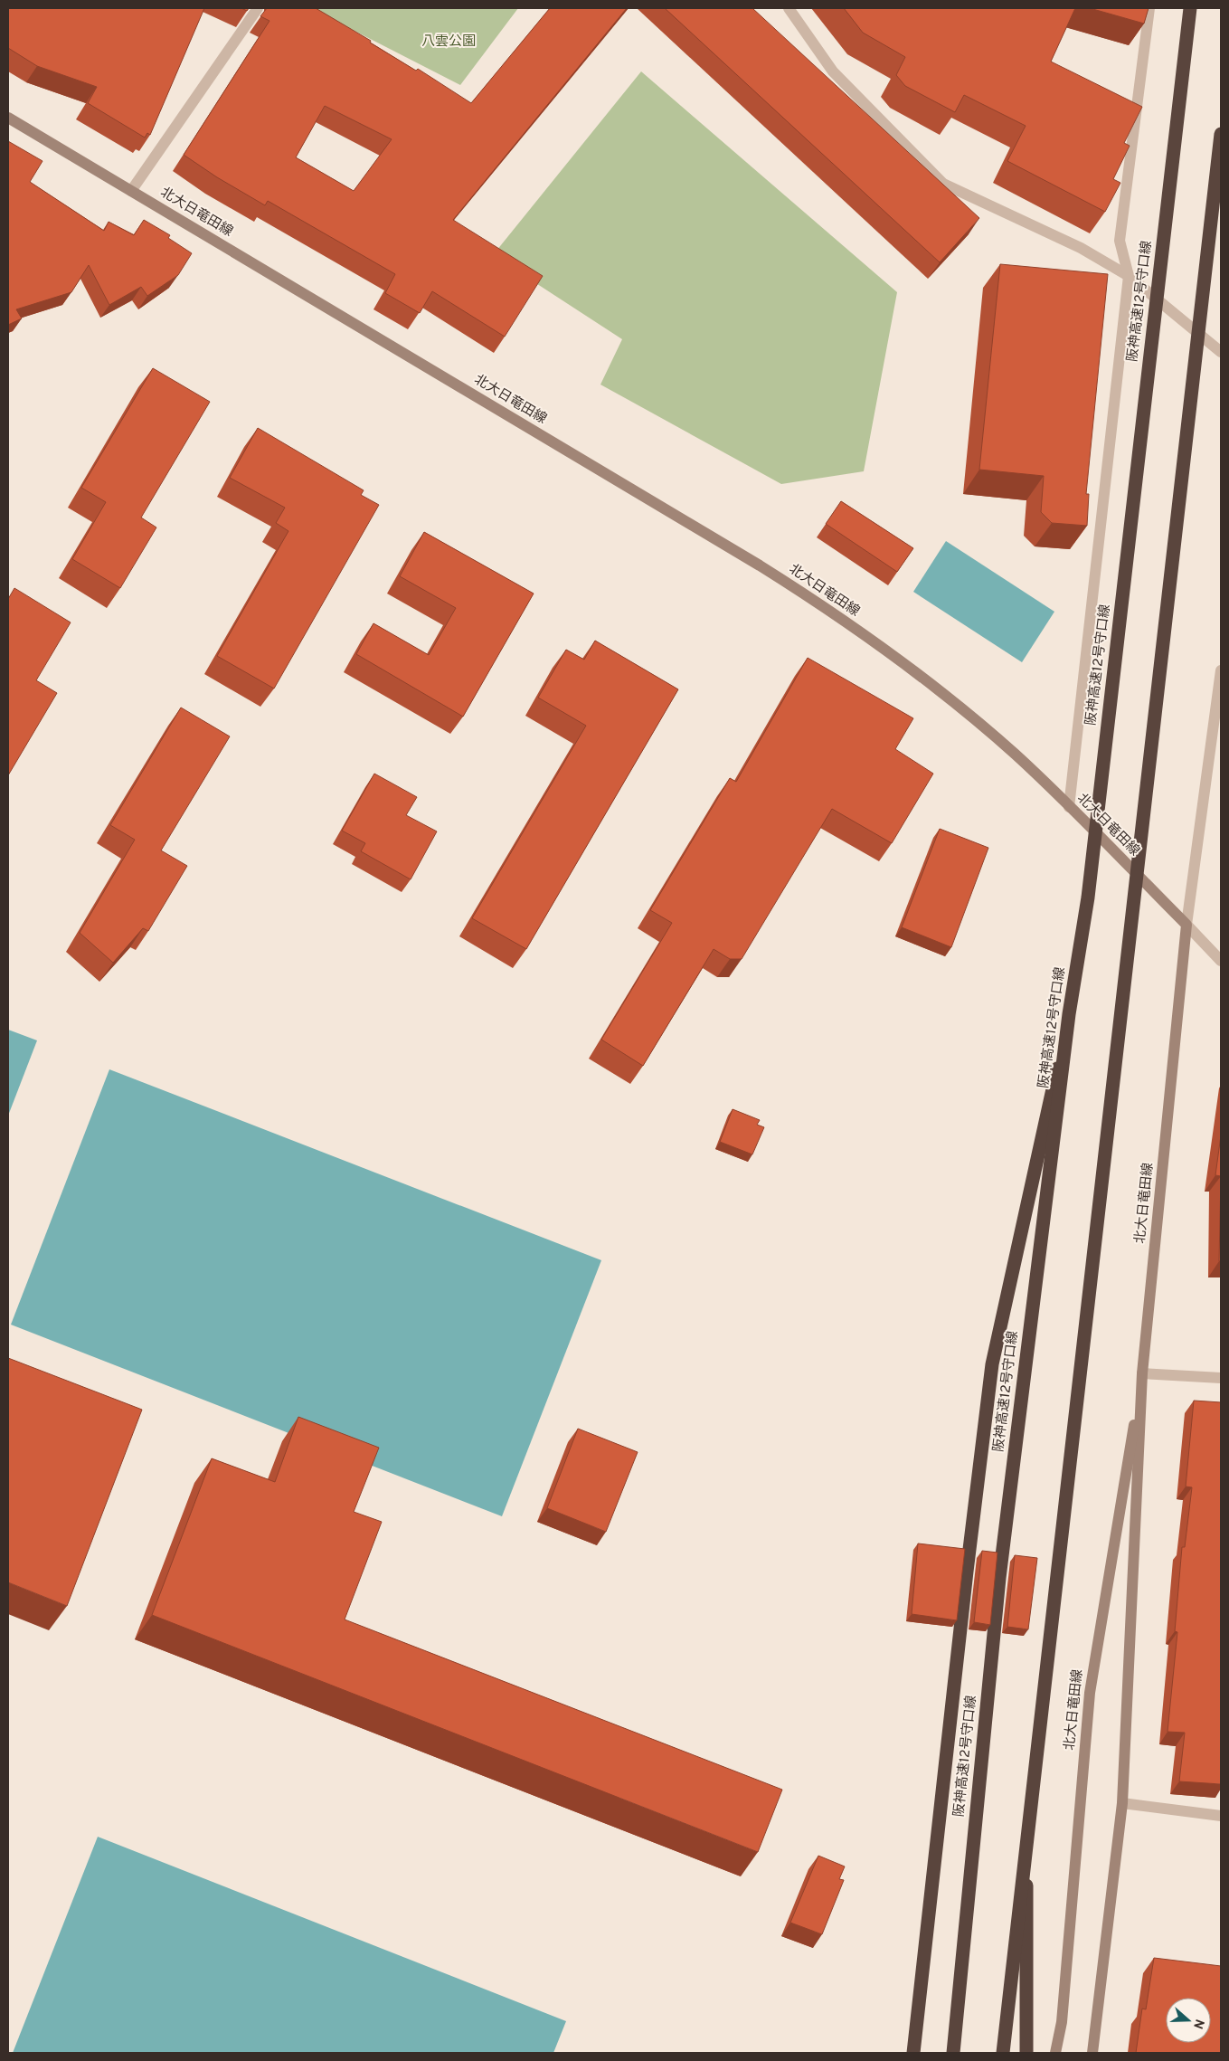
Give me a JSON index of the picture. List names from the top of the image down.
{
  "streets": {
    "highway": ["阪神高速12号守口線"],
    "main road": ["北大日竜田線"]
  },
  "parks": ["八雲公園"],
  "north": "right"
}
